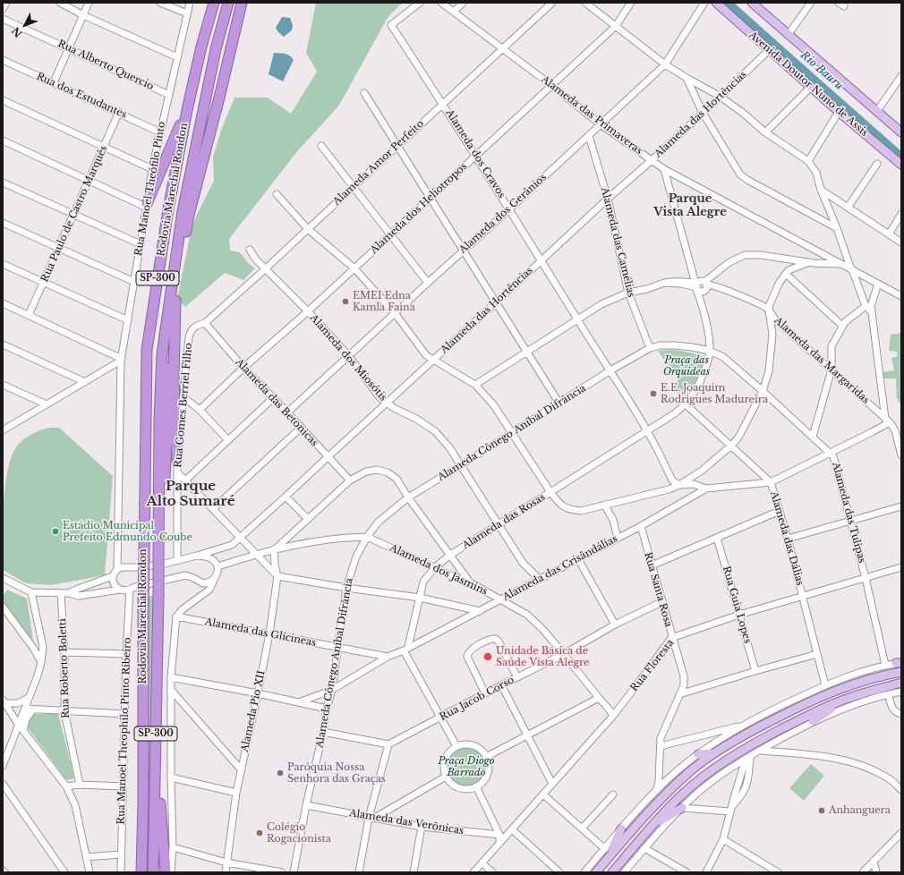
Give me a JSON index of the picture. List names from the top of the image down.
{
  "streets": {
    "highway": ["Rodovia Marechal Rondon", "SP-300"],
    "main road": ["Avenida Doutor Nuno de Assis"],
    "street": [
      "Rua Alberto Quercio",
      "Rua dos Estudantes",
      "Alameda das Hortências",
      "Alameda das Primaveras",
      "Alameda dos Cravos",
      "Alameda Amor Perfeito",
      "Rua Manoel Theófilo Pinto",
      "Alameda dos Heliotropos",
      "Rua Paulo de Castro Marquês",
      "Alameda dos Gerânios",
      "Alameda das Camélias",
      "Alameda dos Miosótis",
      "Alameda das Margaridas",
      "Alameda das Betonicas",
      "Rua Gomes Berriel Filho",
      "Alameda Cônego Aníbal Difrância",
      "Alameda das Tulipas",
      "Alameda das Rosas",
      "Alameda das Dálias",
      "Alameda das Crisândálias",
      "Alameda dos Jasmins",
      "Rua Santa Rosa",
      "Rua Guia Lopes",
      "Alameda das Glicineas",
      "Rua Floresta",
      "Rua Roberto Boletti",
      "Rua Jacob Corso",
      "Alameda Pio XII",
      "Rua Manoel Theophilo Pinto Ribeiro",
      "Alameda das Verônicas"
    ]
  },
  "crossings": [
    ["Rua Alberto Quercio", "Rua Manoel Theófilo Pinto"],
    ["Avenida Doutor Nuno de Assis", "Alameda das Hortências"],
    ["Rua dos Estudantes", "Rua Manoel Theófilo Pinto"],
    ["Rua dos Estudantes", "Rua Paulo de Castro Marquês"],
    ["Alameda das Hortências", "Alameda das Primaveras"],
    ["Alameda das Hortências", "Alameda dos Cravos"],
    ["Alameda das Hortências", "Alameda das Camélias"],
    ["Alameda das Hortências", "Alameda dos Miosótis"],
    ["Alameda das Hortências", "Alameda das Betonicas"],
    ["Alameda das Primaveras", "Alameda Amor Perfeito"],
    ["Alameda das Primaveras", "Alameda dos Heliotropos"],
    ["Alameda das Primaveras", "Alameda dos Gerânios"],
    ["Alameda dos Cravos", "Alameda Amor Perfeito"],
    ["Alameda dos Cravos", "Alameda dos Heliotropos"],
    ["Alameda dos Cravos", "Alameda dos Gerânios"],
    ["Alameda dos Cravos", "Alameda das Margaridas"],
    ["Alameda dos Cravos", "Alameda Cônego Aníbal Difrância"],
    ["Alameda dos Cravos", "Alameda das Rosas"],
    ["Alameda Amor Perfeito", "Alameda dos Miosótis"],
    ["Alameda Amor Perfeito", "Alameda das Betonicas"],
    ["Alameda Amor Perfeito", "Rua Gomes Berriel Filho"],
    ["Rua Manoel Theófilo Pinto", "SP-300"],
    ["Rodovia Marechal Rondon", "SP-300"],
    ["Alameda dos Heliotropos", "Alameda dos Miosótis"],
    ["Alameda dos Heliotropos", "Alameda das Betonicas"],
    ["Alameda dos Gerânios", "Alameda das Camélias"],
    ["Alameda dos Gerânios", "Alameda dos Miosótis"],
    ["Alameda dos Gerânios", "Alameda das Betonicas"],
    ["Alameda das Camélias", "Alameda das Margaridas"],
    ["Alameda das Camélias", "Alameda Cônego Aníbal Difrância"],
    ["Alameda das Camélias", "Alameda das Tulipas"],
    ["Alameda dos Miosótis", "Alameda Cônego Aníbal Difrância"],
    ["Alameda dos Miosótis", "Alameda das Rosas"],
    ["Alameda dos Miosótis", "Alameda das Crisândálias"],
    ["Alameda das Betonicas", "Rua Gomes Berriel Filho"],
    ["Alameda Cônego Aníbal Difrância", "Alameda das Tulipas"],
    ["Alameda Cônego Aníbal Difrância", "Alameda das Crisândálias"],
    ["Alameda Cônego Aníbal Difrância", "Alameda dos Jasmins"],
    ["Alameda Cônego Aníbal Difrância", "Alameda das Glicineas"],
    ["Alameda Cônego Aníbal Difrância", "Alameda das Verônicas"],
    ["Alameda das Tulipas", "Alameda das Rosas"],
    ["Alameda das Tulipas", "Rua Floresta"],
    ["Alameda das Rosas", "Alameda das Dálias"],
    ["Alameda das Rosas", "Alameda das Crisândálias"],
    ["Alameda das Rosas", "Alameda dos Jasmins"],
    ["Alameda das Dálias", "Rua Floresta"],
    ["Alameda das Crisândálias", "Alameda dos Jasmins"],
    ["Alameda das Crisândálias", "Rua Santa Rosa"],
    ["Alameda das Crisândálias", "Alameda das Glicineas"],
    ["Alameda dos Jasmins", "Rua Floresta"],
    ["Alameda dos Jasmins", "Rua Jacob Corso"],
    ["Alameda dos Jasmins", "Alameda Pio XII"],
    ["Rua Santa Rosa", "Rua Floresta"],
    ["Rua Santa Rosa", "Rua Jacob Corso"],
    ["Rua Guia Lopes", "Rua Floresta"],
    ["Alameda das Glicineas", "Alameda Pio XII"]
  ],
  "districts": ["Parque Vista Alegre", "Parque Alto Sumaré"],
  "water": ["Rio Bauru"],
  "parks": ["Praça das Orquideas", "Praça Diogo Barrado"],
  "places": [
    "EMEI Edna Kamla Faina",
    "E.E. Joaquim Rodrigues Madureira",
    "Estádio Municipal Prefeito Edmundo Coube",
    "Unidade Básica de Saúde Vista Alegre",
    "Paróquia Nossa Senhora das Graças",
    "Anhanguera",
    "Colégio Rogacionista"
  ],
  "north": "bottom left"
}
